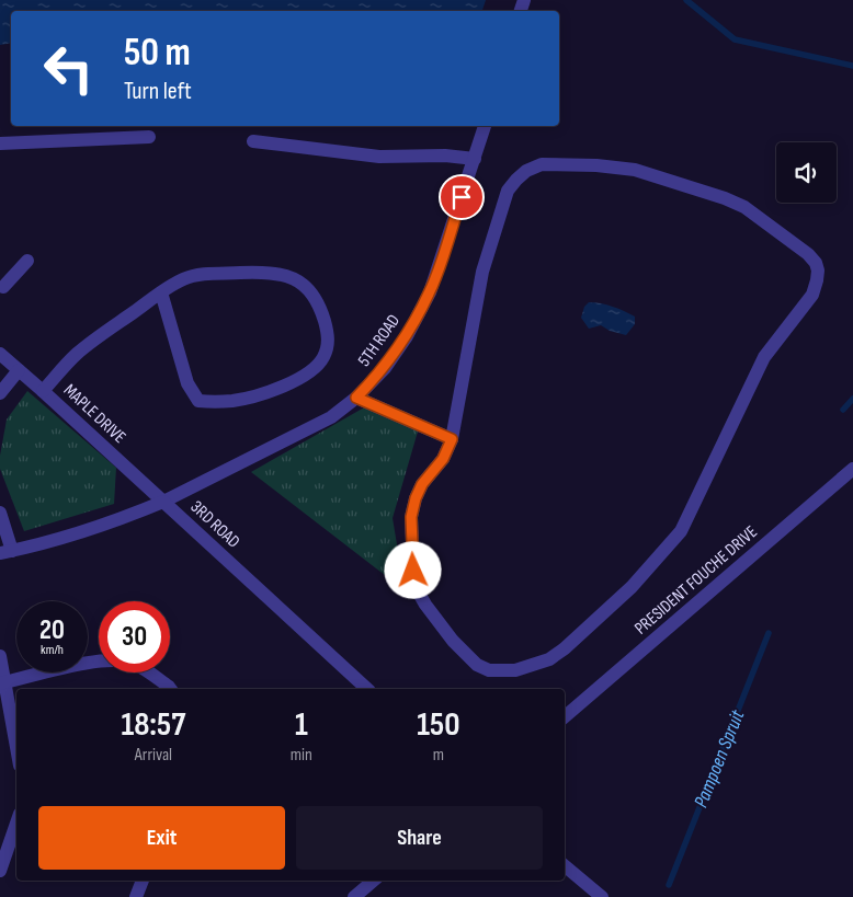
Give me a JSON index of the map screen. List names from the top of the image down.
{
  "streets": {
    "street": [
      "5TH ROAD",
      "MAPLE DRIVE",
      "3RD ROAD",
      "PRESIDENT FOUCHE DRIVE"
    ]
  },
  "crossings": [
    ["5TH ROAD", "MAPLE DRIVE"],
    ["5TH ROAD", "3RD ROAD"],
    ["MAPLE DRIVE", "3RD ROAD"]
  ],
  "water": ["Pampoen Spruit"],
  "page": {
    "turn": ["50 m", "Turn left"],
    "speed": "20 km/h",
    "limit": "30",
    "eta": [
      "18:57",
      "Arrival",
      "1",
      "min",
      "150",
      "m"
    ],
    "buttons": ["Exit", "Share"]
  }
}
